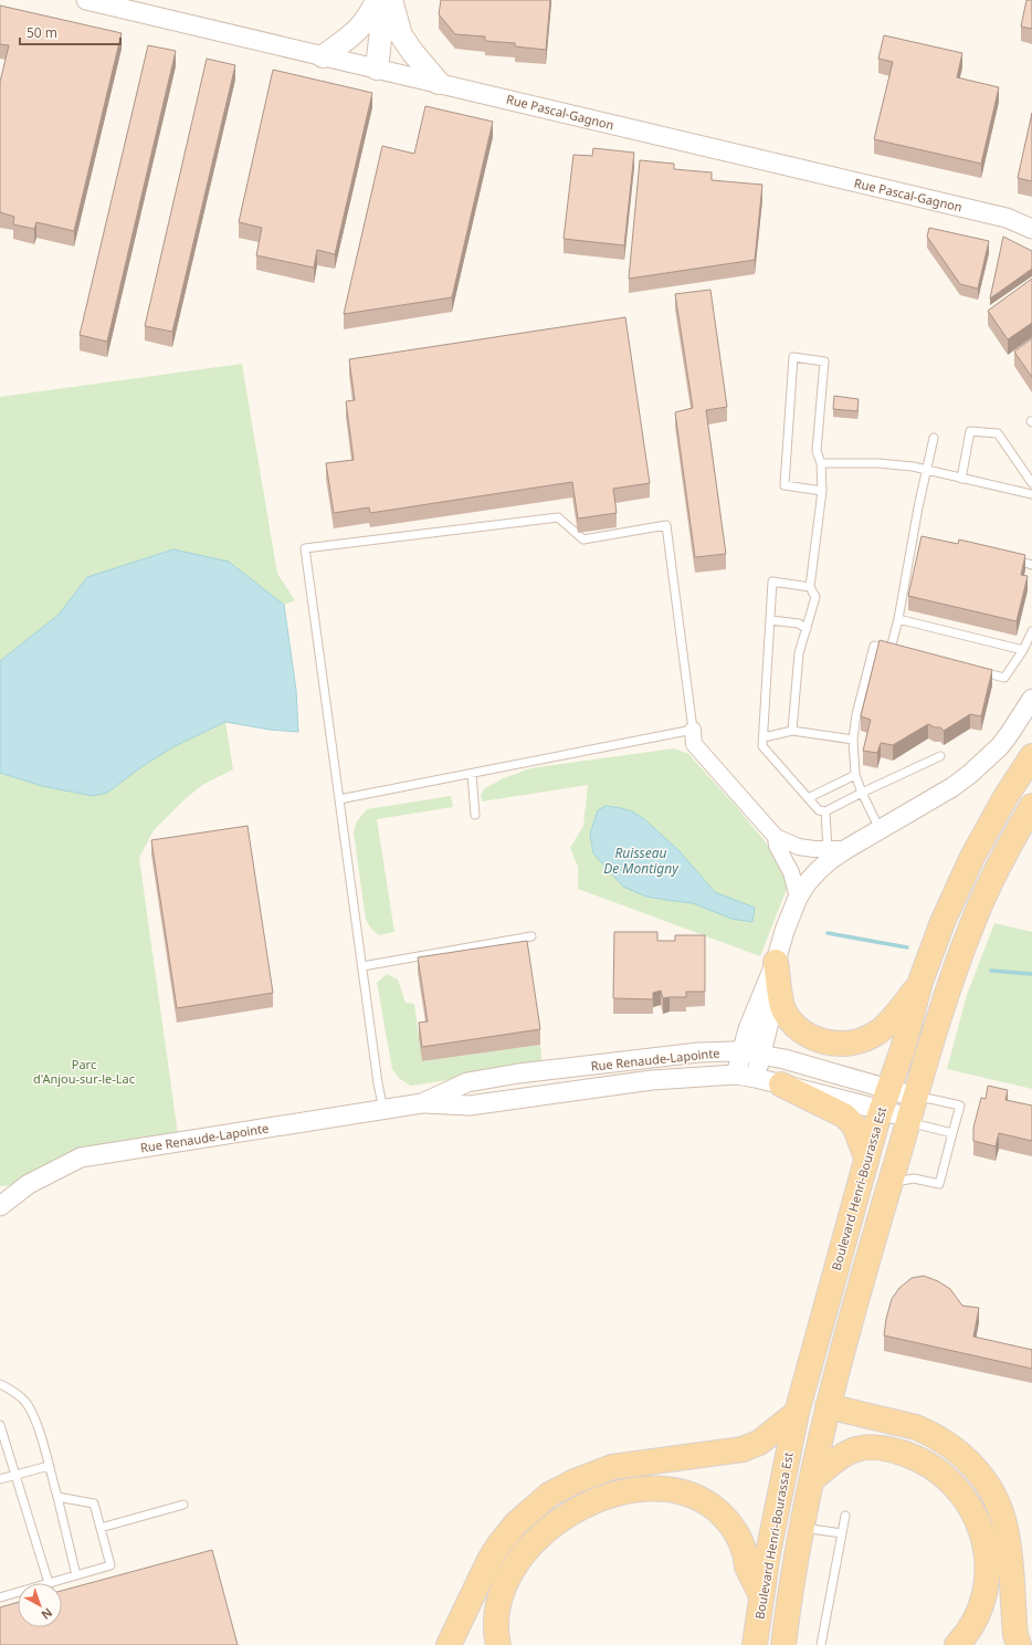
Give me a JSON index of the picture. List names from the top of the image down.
{
  "streets": {
    "main road": ["Boulevard Henri-Bourassa Est"],
    "street": ["Rue Pascal-Gagnon", "Rue Renaude-Lapointe"]
  },
  "crossings": [
    ["Rue Renaude-Lapointe", "Boulevard Henri-Bourassa Est"]
  ],
  "water": ["Ruisseau De Montigny"],
  "parks": ["Parc d'Anjou-sur-le-Lac"],
  "scale_bar": "50 m",
  "north": "bottom right"
}
